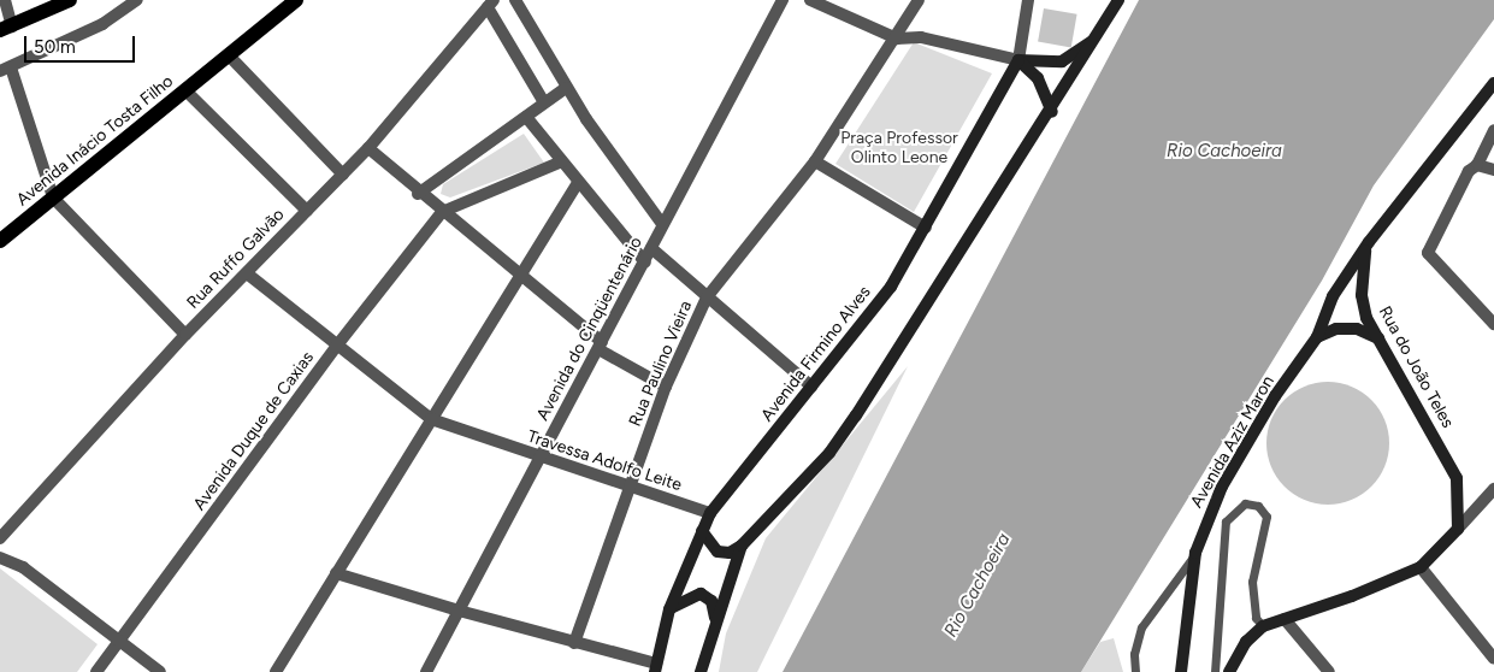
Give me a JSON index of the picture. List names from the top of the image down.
{
  "streets": {
    "main road": [
      "Avenida Inácio Tosta Filho",
      "Avenida Firmino Alves",
      "Rua do João Teles",
      "Avenida Aziz Maron"
    ],
    "street": [
      "Rua Ruffo Galvão",
      "Avenida do Cinqüentenário",
      "Rua Paulino Vieira",
      "Avenida Duque de Caxias",
      "Travessa Adolfo Leite"
    ]
  },
  "crossings": [
    ["Rua Ruffo Galvão", "Travessa Adolfo Leite"],
    ["Avenida do Cinqüentenário", "Travessa Adolfo Leite"],
    ["Avenida Firmino Alves", "Travessa Adolfo Leite"],
    ["Rua Paulino Vieira", "Travessa Adolfo Leite"],
    ["Rua do João Teles", "Avenida Aziz Maron"],
    ["Avenida Duque de Caxias", "Travessa Adolfo Leite"]
  ],
  "water": ["Rio Cachoeira"],
  "parks": ["Praça Professor Olinto Leone"],
  "scale_bar": "50 m"
}
